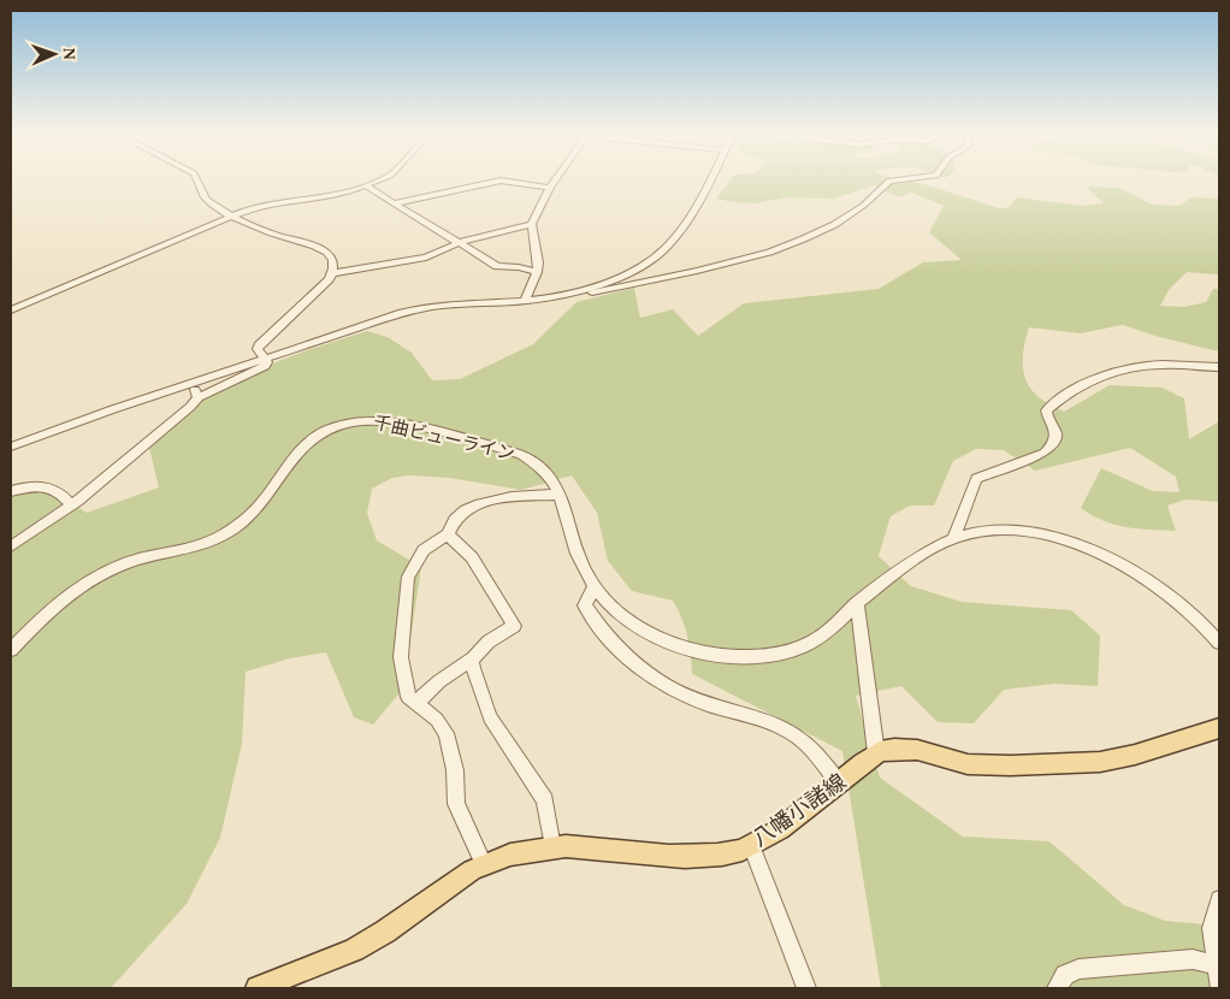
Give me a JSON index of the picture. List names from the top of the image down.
{
  "streets": {
    "main road": ["八幡小諸線"],
    "street": ["千曲ビューライン"]
  },
  "north": "right"
}
